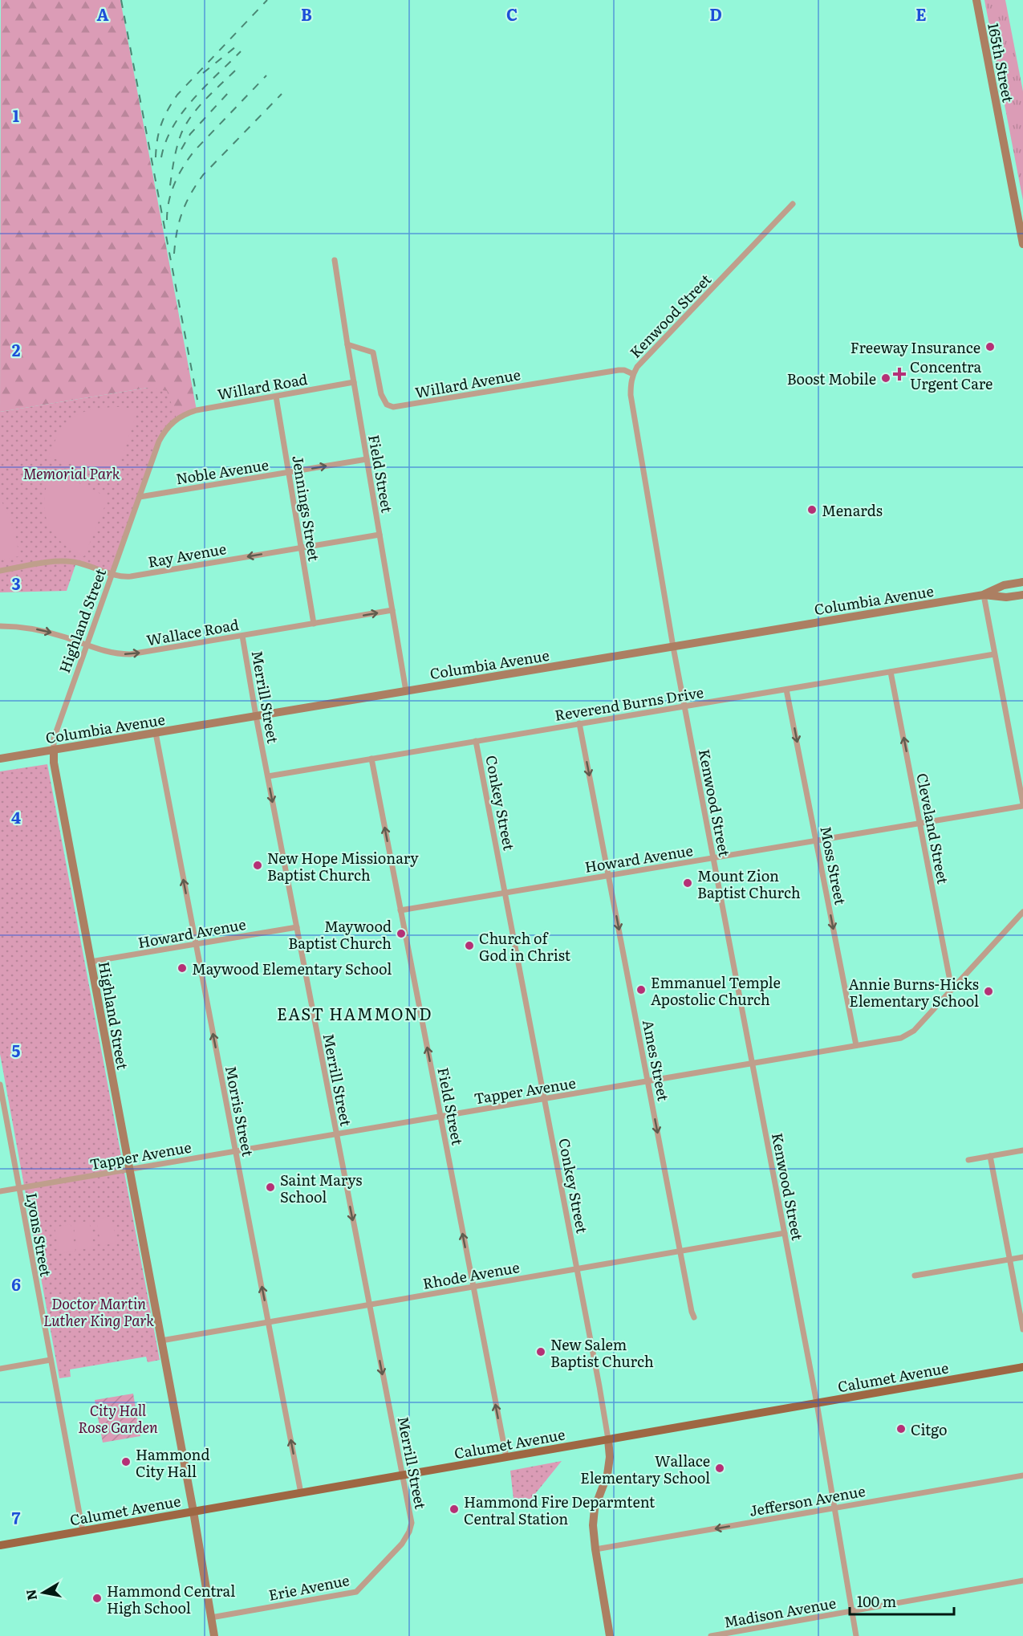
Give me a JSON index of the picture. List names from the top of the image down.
{
  "streets": {
    "main road": ["Calumet Avenue"],
    "street": [
      "165th Street",
      "Kenwood Street",
      "Willard Avenue",
      "Willard Road",
      "Noble Avenue",
      "Field Street",
      "Jennings Street",
      "Ray Avenue",
      "Columbia Avenue",
      "Highland Street",
      "Wallace Road",
      "Merrill Street",
      "Reverend Burns Drive",
      "Conkey Street",
      "Cleveland Street",
      "Howard Avenue",
      "Moss Street",
      "Ames Street",
      "Tapper Avenue",
      "Morris Street",
      "Lyons Street",
      "Rhode Avenue",
      "Jefferson Avenue",
      "Erie Avenue",
      "Madison Avenue"
    ]
  },
  "crossings": [
    ["Kenwood Street", "Willard Avenue"],
    ["Kenwood Street", "Columbia Avenue"],
    ["Kenwood Street", "Reverend Burns Drive"],
    ["Kenwood Street", "Howard Avenue"],
    ["Kenwood Street", "Tapper Avenue"],
    ["Kenwood Street", "Rhode Avenue"],
    ["Kenwood Street", "Calumet Avenue"],
    ["Kenwood Street", "Jefferson Avenue"],
    ["Kenwood Street", "Madison Avenue"],
    ["Willard Avenue", "Field Street"],
    ["Willard Road", "Field Street"],
    ["Willard Road", "Jennings Street"],
    ["Willard Road", "Highland Street"],
    ["Noble Avenue", "Field Street"],
    ["Noble Avenue", "Jennings Street"],
    ["Noble Avenue", "Highland Street"],
    ["Field Street", "Ray Avenue"],
    ["Field Street", "Columbia Avenue"],
    ["Field Street", "Wallace Road"],
    ["Field Street", "Reverend Burns Drive"],
    ["Field Street", "Howard Avenue"],
    ["Field Street", "Tapper Avenue"],
    ["Field Street", "Rhode Avenue"],
    ["Field Street", "Calumet Avenue"],
    ["Jennings Street", "Ray Avenue"],
    ["Jennings Street", "Wallace Road"],
    ["Ray Avenue", "Highland Street"],
    ["Columbia Avenue", "Highland Street"],
    ["Columbia Avenue", "Merrill Street"],
    ["Columbia Avenue", "Morris Street"],
    ["Highland Street", "Wallace Road"],
    ["Highland Street", "Howard Avenue"],
    ["Highland Street", "Tapper Avenue"],
    ["Highland Street", "Rhode Avenue"],
    ["Highland Street", "Calumet Avenue"],
    ["Highland Street", "Erie Avenue"],
    ["Wallace Road", "Merrill Street"],
    ["Merrill Street", "Reverend Burns Drive"],
    ["Merrill Street", "Howard Avenue"],
    ["Merrill Street", "Tapper Avenue"],
    ["Merrill Street", "Rhode Avenue"],
    ["Merrill Street", "Calumet Avenue"],
    ["Merrill Street", "Erie Avenue"],
    ["Reverend Burns Drive", "Conkey Street"],
    ["Reverend Burns Drive", "Cleveland Street"],
    ["Reverend Burns Drive", "Moss Street"],
    ["Reverend Burns Drive", "Ames Street"],
    ["Conkey Street", "Howard Avenue"],
    ["Conkey Street", "Tapper Avenue"],
    ["Conkey Street", "Rhode Avenue"],
    ["Conkey Street", "Calumet Avenue"],
    ["Conkey Street", "Jefferson Avenue"],
    ["Cleveland Street", "Howard Avenue"],
    ["Cleveland Street", "Tapper Avenue"],
    ["Howard Avenue", "Moss Street"],
    ["Howard Avenue", "Ames Street"],
    ["Howard Avenue", "Morris Street"],
    ["Moss Street", "Tapper Avenue"],
    ["Ames Street", "Tapper Avenue"],
    ["Ames Street", "Rhode Avenue"],
    ["Tapper Avenue", "Morris Street"],
    ["Tapper Avenue", "Lyons Street"],
    ["Morris Street", "Rhode Avenue"],
    ["Morris Street", "Calumet Avenue"],
    ["Lyons Street", "Calumet Avenue"]
  ],
  "one_way": [
    "Field Street",
    "Ray Avenue",
    "Wallace Road",
    "Merrill Street",
    "Cleveland Street",
    "Moss Street",
    "Ames Street",
    "Morris Street",
    "Jefferson Avenue"
  ],
  "districts": ["EAST HAMMOND"],
  "parks": ["Memorial Park", "Doctor Martin Luther King Park", "City Hall Rose Garden"],
  "places": {
    "other": [
      "Freeway Insurance",
      "Boost Mobile",
      "Menards",
      "New Hope Missionary Baptist Church",
      "Mount Zion Baptist Church",
      "Maywood Baptist Church",
      "Church of God in Christ",
      "Maywood Elementary School",
      "Emmanuel Temple Apostolic Church",
      "Annie Burns-Hicks Elementary School",
      "Saint Marys School",
      "New Salem Baptist Church",
      "Citgo",
      "Hammond City Hall",
      "Wallace Elementary School",
      "Hammond Fire Deparmtent Central Station",
      "Hammond Central High School"
    ],
    "health": ["Concentra Urgent Care"]
  },
  "scale_bar": "100 m",
  "north": "left",
  "grid": {
    "columns": [
      "A",
      "B",
      "C",
      "D",
      "E"
    ],
    "rows": [
      "1",
      "2",
      "3",
      "4",
      "5",
      "6",
      "7"
    ]
  }
}
